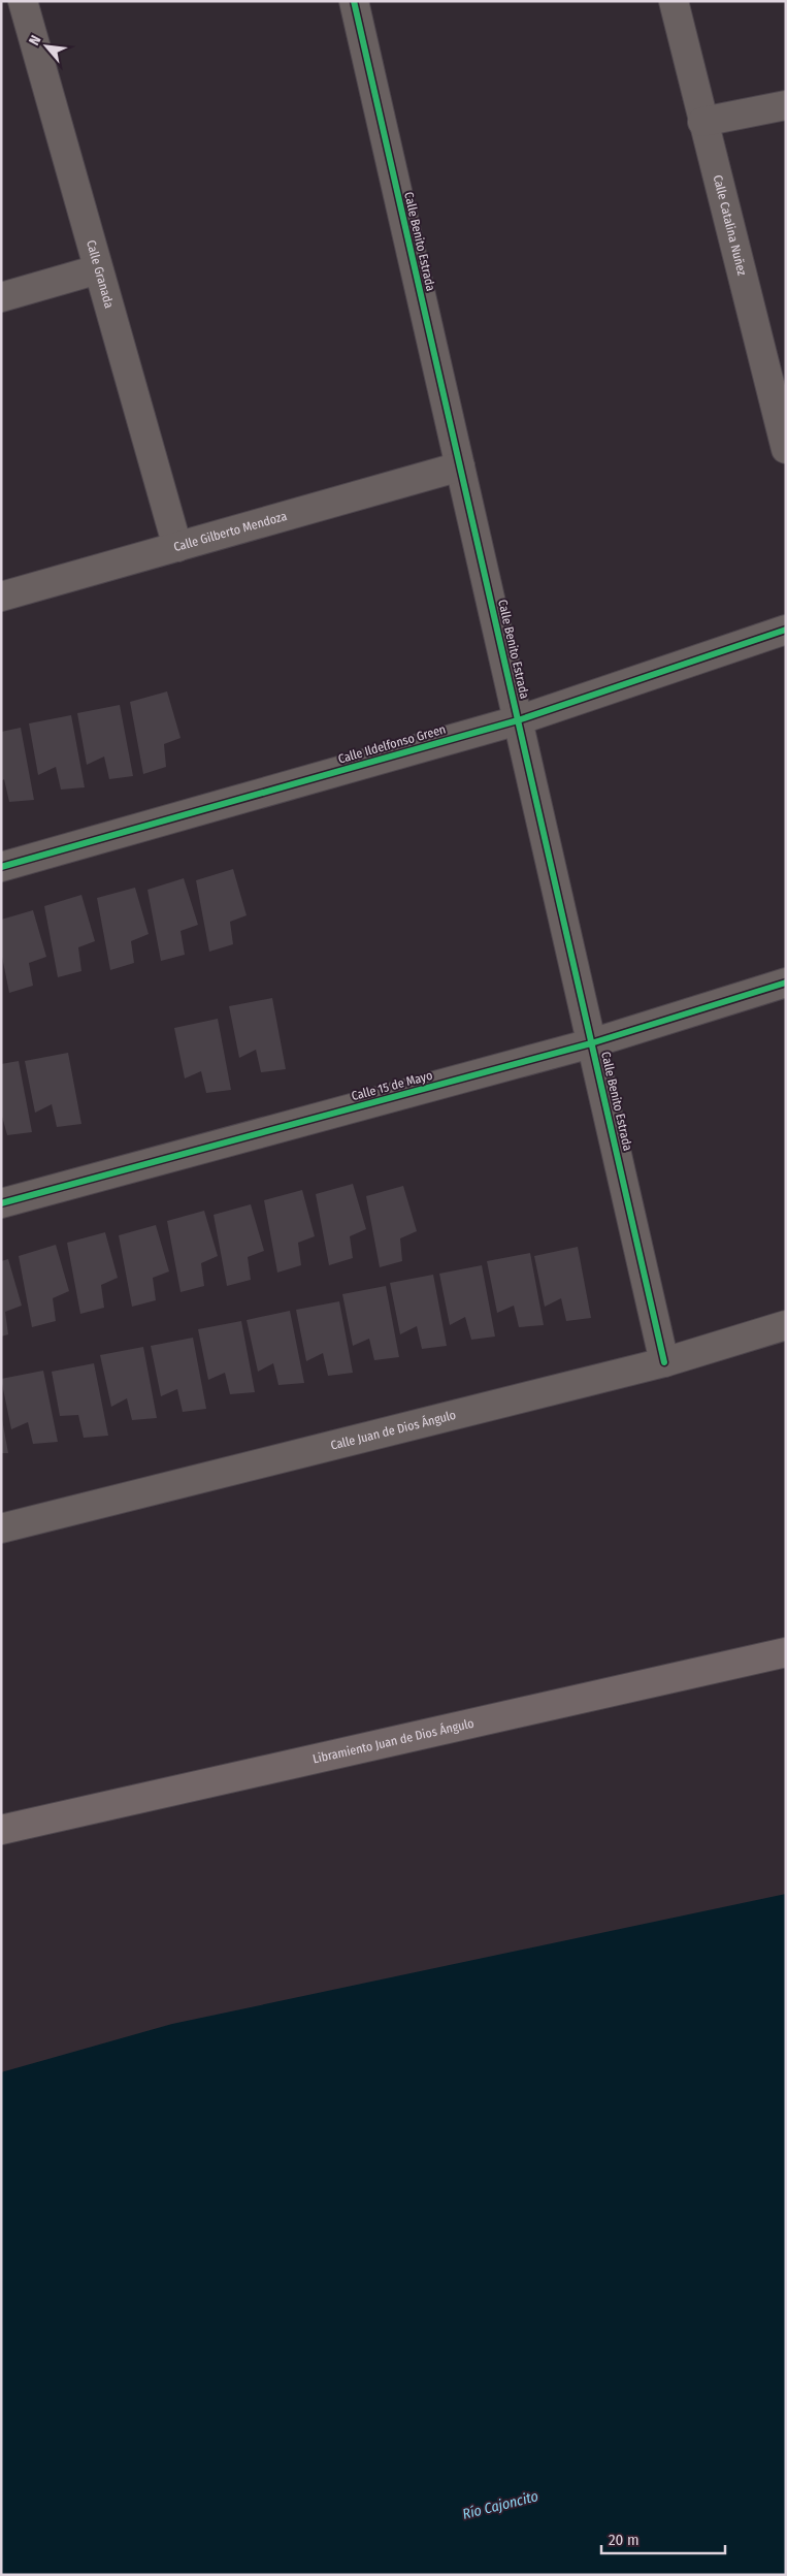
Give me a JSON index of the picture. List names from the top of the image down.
{
  "streets": {
    "highway": ["Libramiento Juan de Dios Ángulo"],
    "street": [
      "Calle Catalina Nuñez",
      "Calle Benito Estrada",
      "Calle Granada",
      "Calle Gilberto Mendoza",
      "Calle Ildelfonso Green",
      "Calle 15 de Mayo",
      "Calle Juan de Dios Ángulo"
    ]
  },
  "crossings": [
    ["Calle Benito Estrada", "Calle Gilberto Mendoza"],
    ["Calle Benito Estrada", "Calle Ildelfonso Green"],
    ["Calle Benito Estrada", "Calle 15 de Mayo"],
    ["Calle Benito Estrada", "Calle Juan de Dios Ángulo"],
    ["Calle Granada", "Calle Gilberto Mendoza"]
  ],
  "water": ["Río Cajoncito"],
  "scale_bar": "20 m",
  "north": "top left"
}
